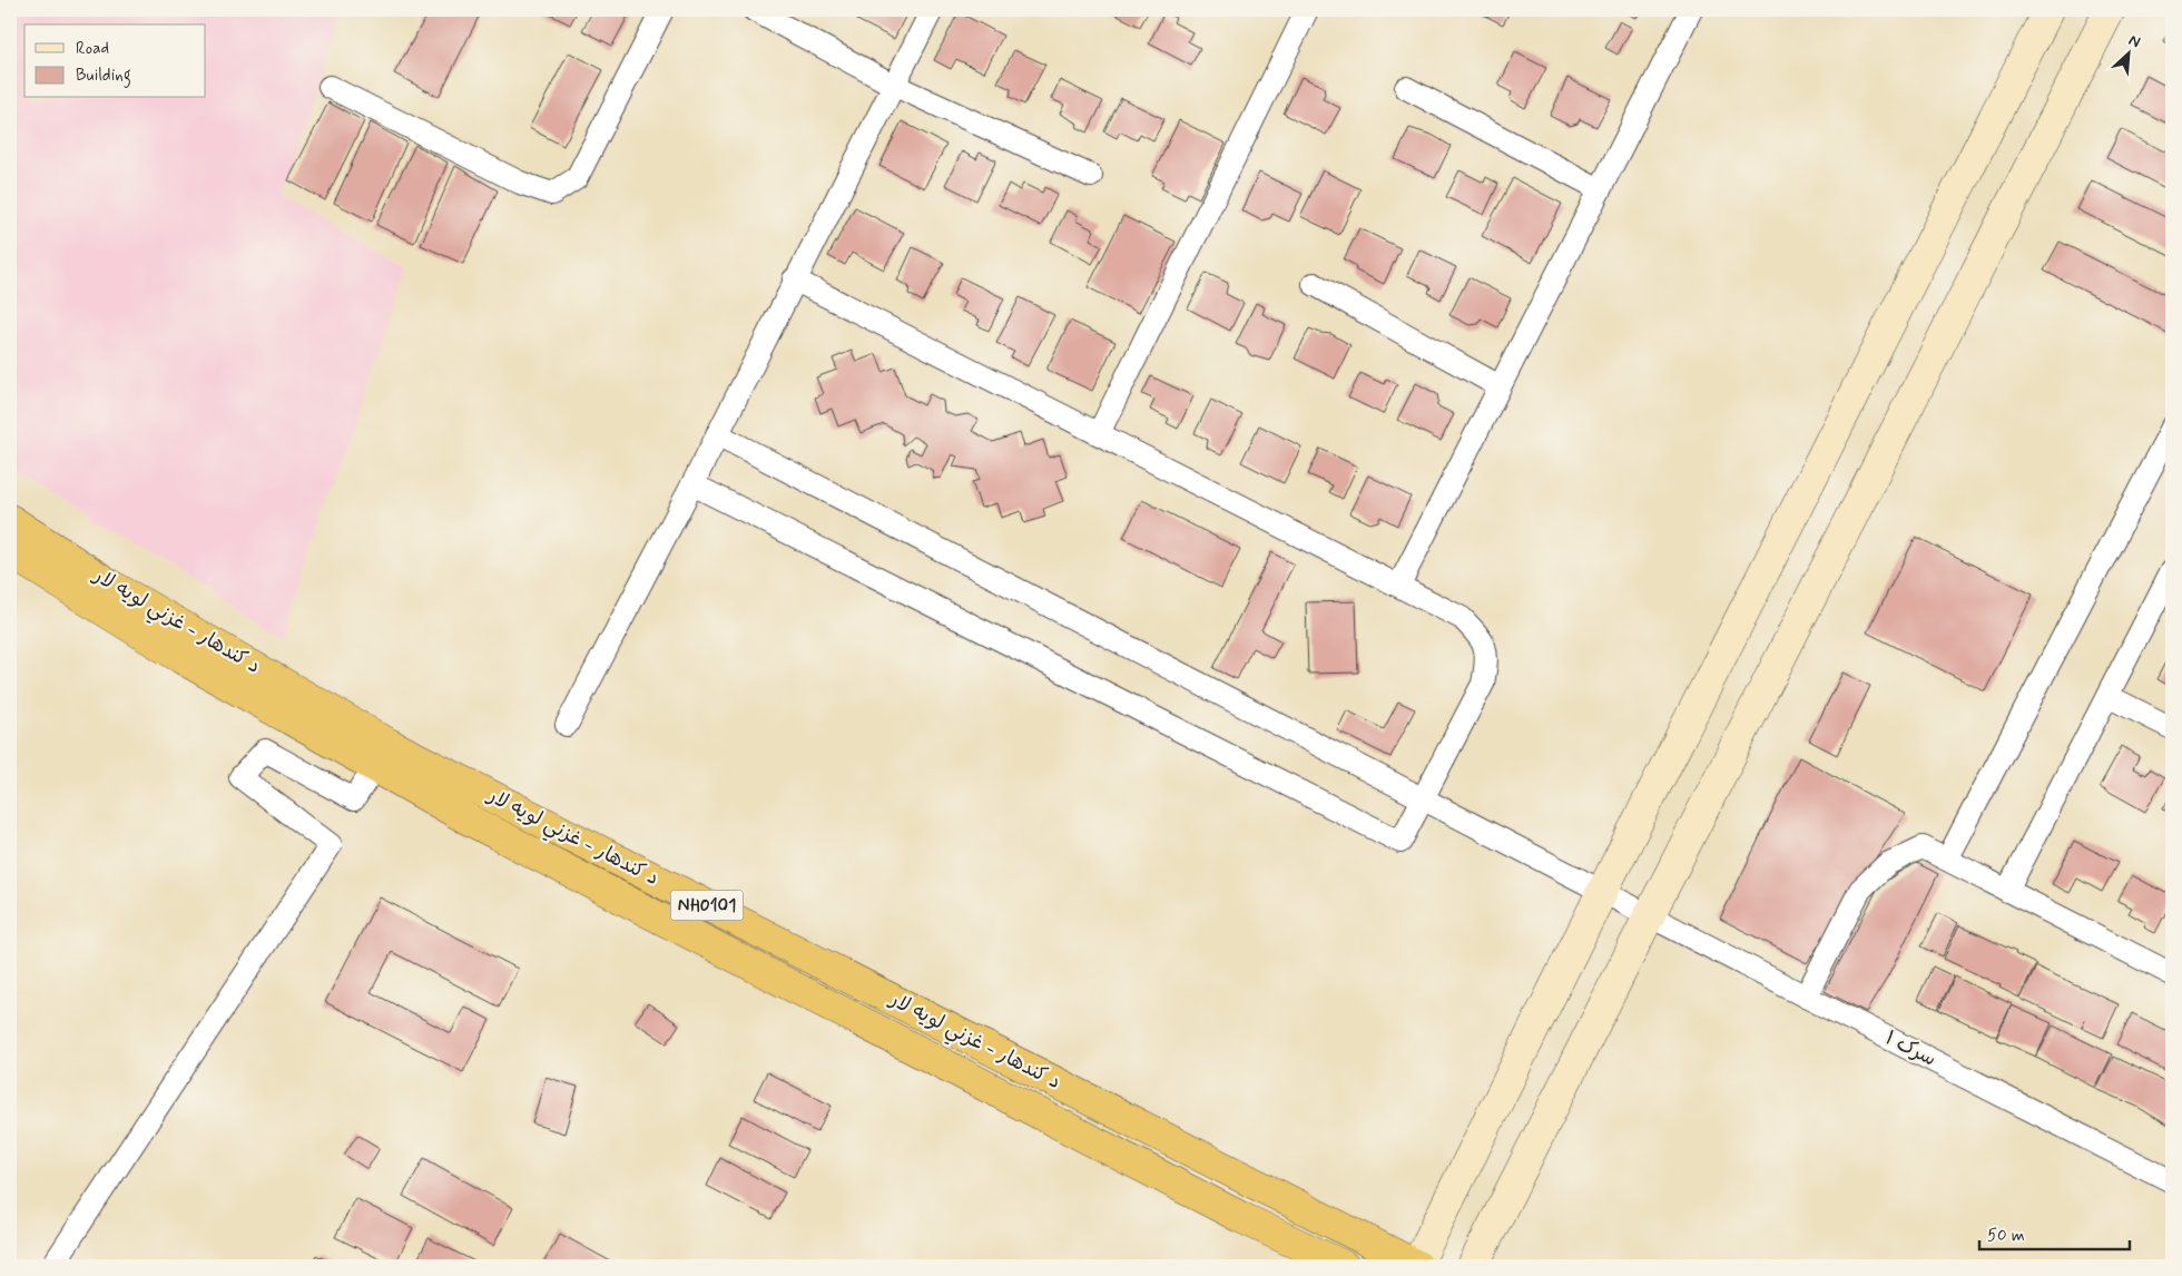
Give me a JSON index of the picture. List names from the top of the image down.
{
  "streets": {
    "highway": ["د کندهار - غزني لويه لار", "NH0101"],
    "street": ["سرک ۱"]
  },
  "legend": ["Road", "Building"],
  "scale_bar": "50 m",
  "north": "top right"
}
